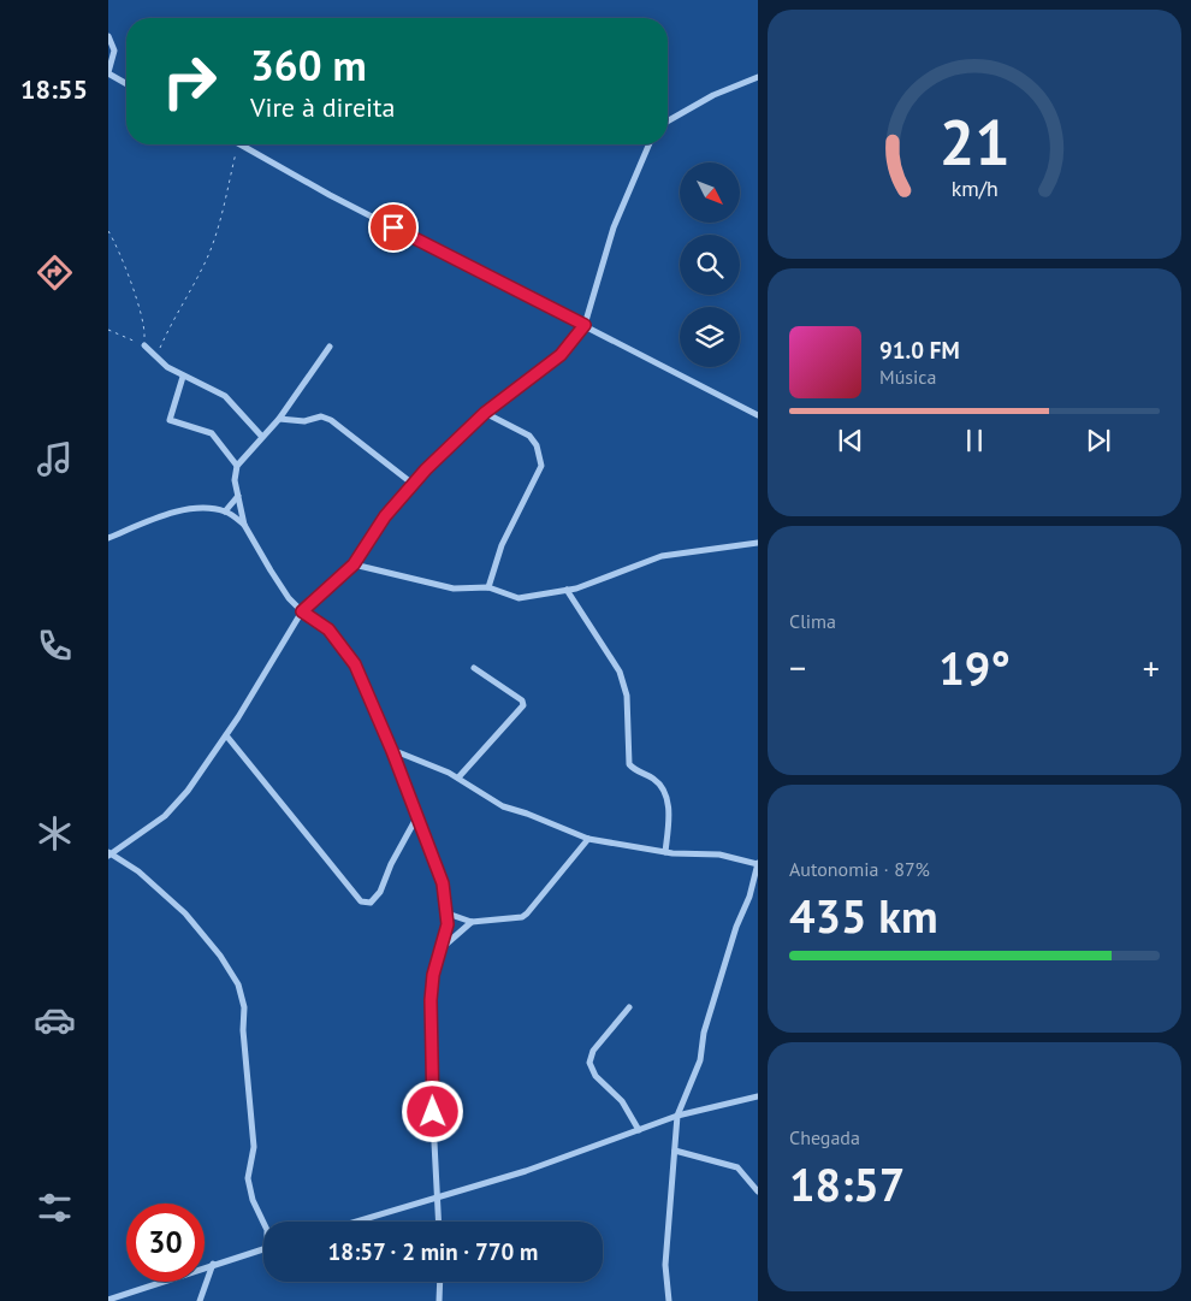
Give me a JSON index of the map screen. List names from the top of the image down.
{
  "north": "bottom right",
  "page": {
    "tabs": "18:55",
    "turn": ["360 m", "Vire à direita"],
    "song": ["91.0 FM", "Música"],
    "tile": [
      "Clima",
      ["Autonomia · 87%", "435 km"],
      ["Chegada", "18:57"]
    ],
    "heat": ["−", "19°", "+"],
    "limit": "30",
    "trip": "18:57 · 2 min · 770 m",
    "gauge": ["21", "km/h"]
  }
}
